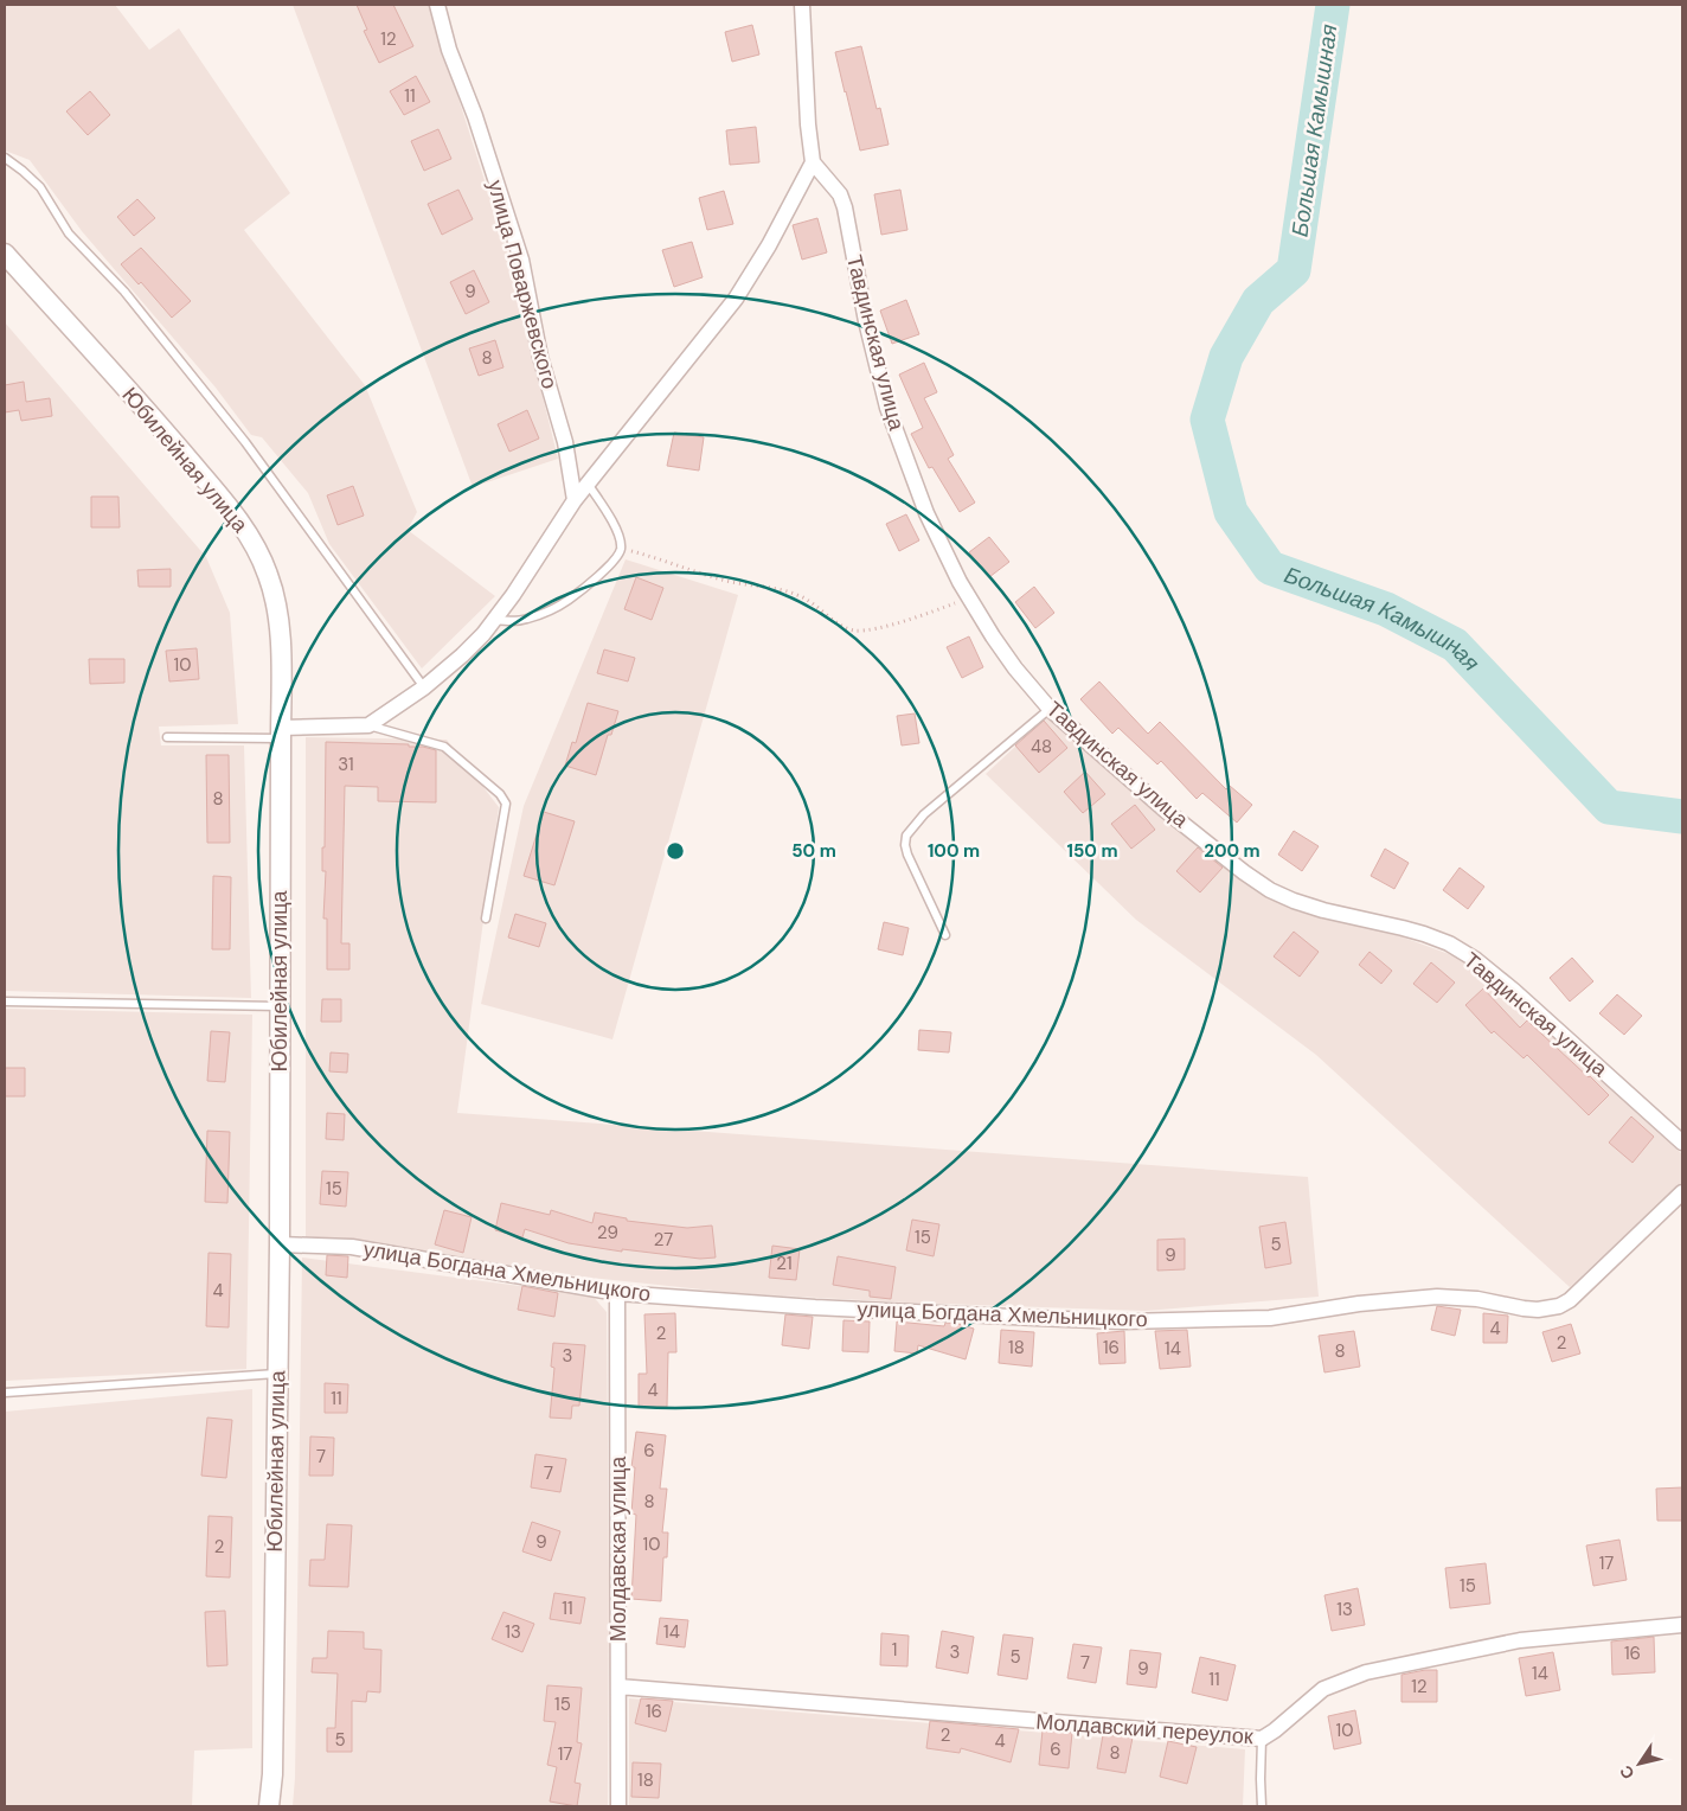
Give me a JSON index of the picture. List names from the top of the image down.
{
  "streets": {
    "street": [
      "улица Поваржевского",
      "Тавдинская улица",
      "Юбилейная улица",
      "улица Богдана Хмельницкого",
      "Молдавская улица",
      "Молдавский переулок"
    ]
  },
  "crossings": [
    ["Юбилейная улица", "улица Богдана Хмельницкого"],
    ["улица Богдана Хмельницкого", "Молдавская улица"],
    ["Молдавская улица", "Молдавский переулок"]
  ],
  "water": ["Большая Камышная"],
  "house_numbers": [
    "12",
    "11",
    "9",
    "8",
    "10",
    "48",
    "31",
    "8",
    "15",
    "29",
    "15",
    "27",
    "5",
    "9",
    "21",
    "4",
    "4",
    "2",
    "2",
    "18",
    "16",
    "14",
    "8",
    "3",
    "4",
    "11",
    "6",
    "7",
    "7",
    "8",
    "9",
    "10",
    "2",
    "17",
    "15",
    "11",
    "13",
    "13",
    "14",
    "1",
    "3",
    "16",
    "5",
    "7",
    "9",
    "14",
    "11",
    "12",
    "15",
    "16",
    "10",
    "2",
    "5",
    "4",
    "6",
    "8",
    "17",
    "18"
  ],
  "north": "bottom left",
  "rings": [
    "50 m",
    "100 m",
    "150 m",
    "200 m"
  ]
}
